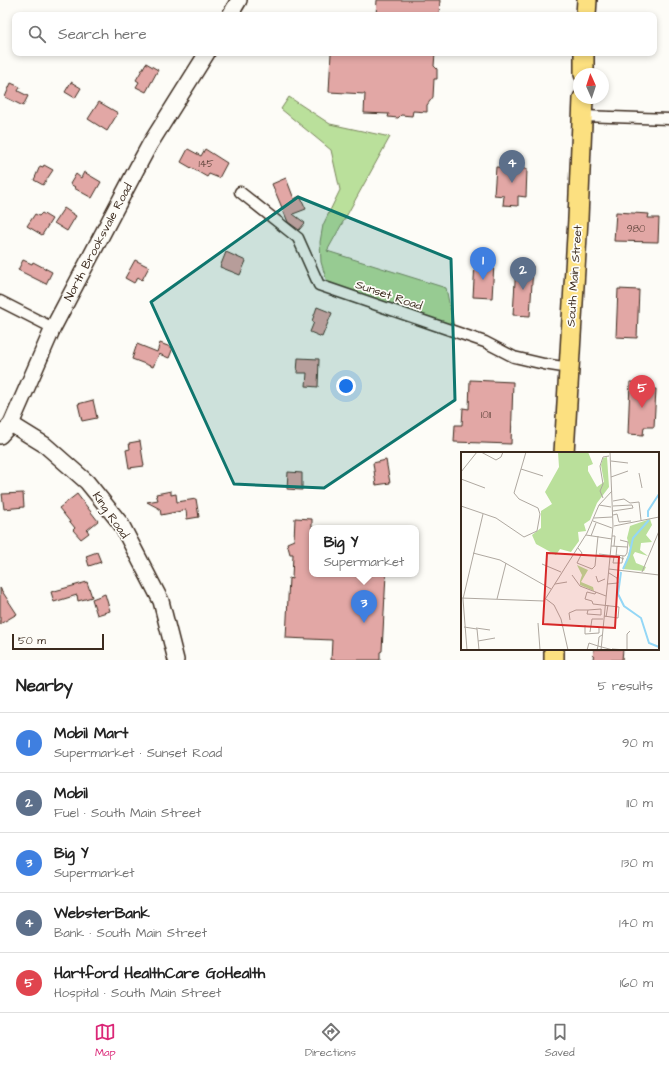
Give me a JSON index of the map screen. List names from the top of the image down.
{
  "streets": {
    "highway": ["South Main Street"],
    "main road": ["North Brooksvale Road", "King Road"],
    "street": ["Sunset Road"]
  },
  "crossings": [
    ["North Brooksvale Road", "King Road"],
    ["South Main Street", "Sunset Road"]
  ],
  "house_numbers": ["145", "980", "1011"],
  "scale_bar": "50 m",
  "north": "top",
  "page": {
    "search": "Search here",
    "pins": [
      "4",
      "1",
      "2",
      "5",
      "3"
    ],
    "popup": ["Big Y", "Supermarket"],
    "scale": "50 m",
    "heading": ["Nearby", "5 results"],
    "list": [
      {
        "mark": "1",
        "name": "Mobil Mart",
        "note": "Supermarket · Sunset Road",
        "value": "90 m"
      },
      {
        "mark": "2",
        "name": "Mobil",
        "note": "Fuel · South Main Street",
        "value": "110 m"
      },
      {
        "mark": "3",
        "name": "Big Y",
        "note": "Supermarket",
        "value": "130 m"
      },
      {
        "mark": "4",
        "name": "WebsterBank",
        "note": "Bank · South Main Street",
        "value": "140 m"
      },
      {
        "mark": "5",
        "name": "Hartford HealthCare GoHealth",
        "note": "Hospital · South Main Street",
        "value": "160 m"
      }
    ],
    "nav": ["Map", "Directions", "Saved"]
  }
}
